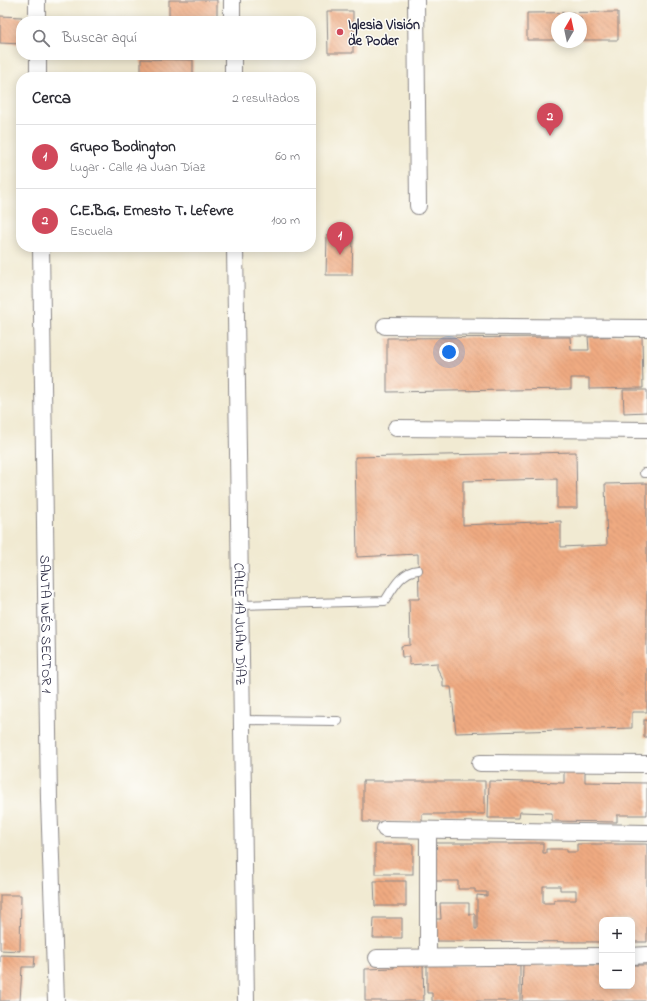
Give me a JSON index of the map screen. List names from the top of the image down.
{
  "streets": {
    "street": ["SANTA INÉS SECTOR 1", "CALLE 1A JUAN DÍAZ"]
  },
  "places": ["Iglesia Visión de Poder"],
  "north": "top",
  "page": {
    "search": "Buscar aquí",
    "heading": ["Cerca", "2 resultados"],
    "pins": ["2", "1"],
    "list": [
      {
        "mark": "1",
        "name": "Grupo Bodington",
        "note": "Lugar · Calle 1a Juan Díaz",
        "value": "60 m"
      },
      {
        "mark": "2",
        "name": "C.E.B.G. Ernesto T. Lefevre",
        "note": "Escuela",
        "value": "100 m"
      }
    ],
    "map_buttons": ["+", "−"]
  }
}
